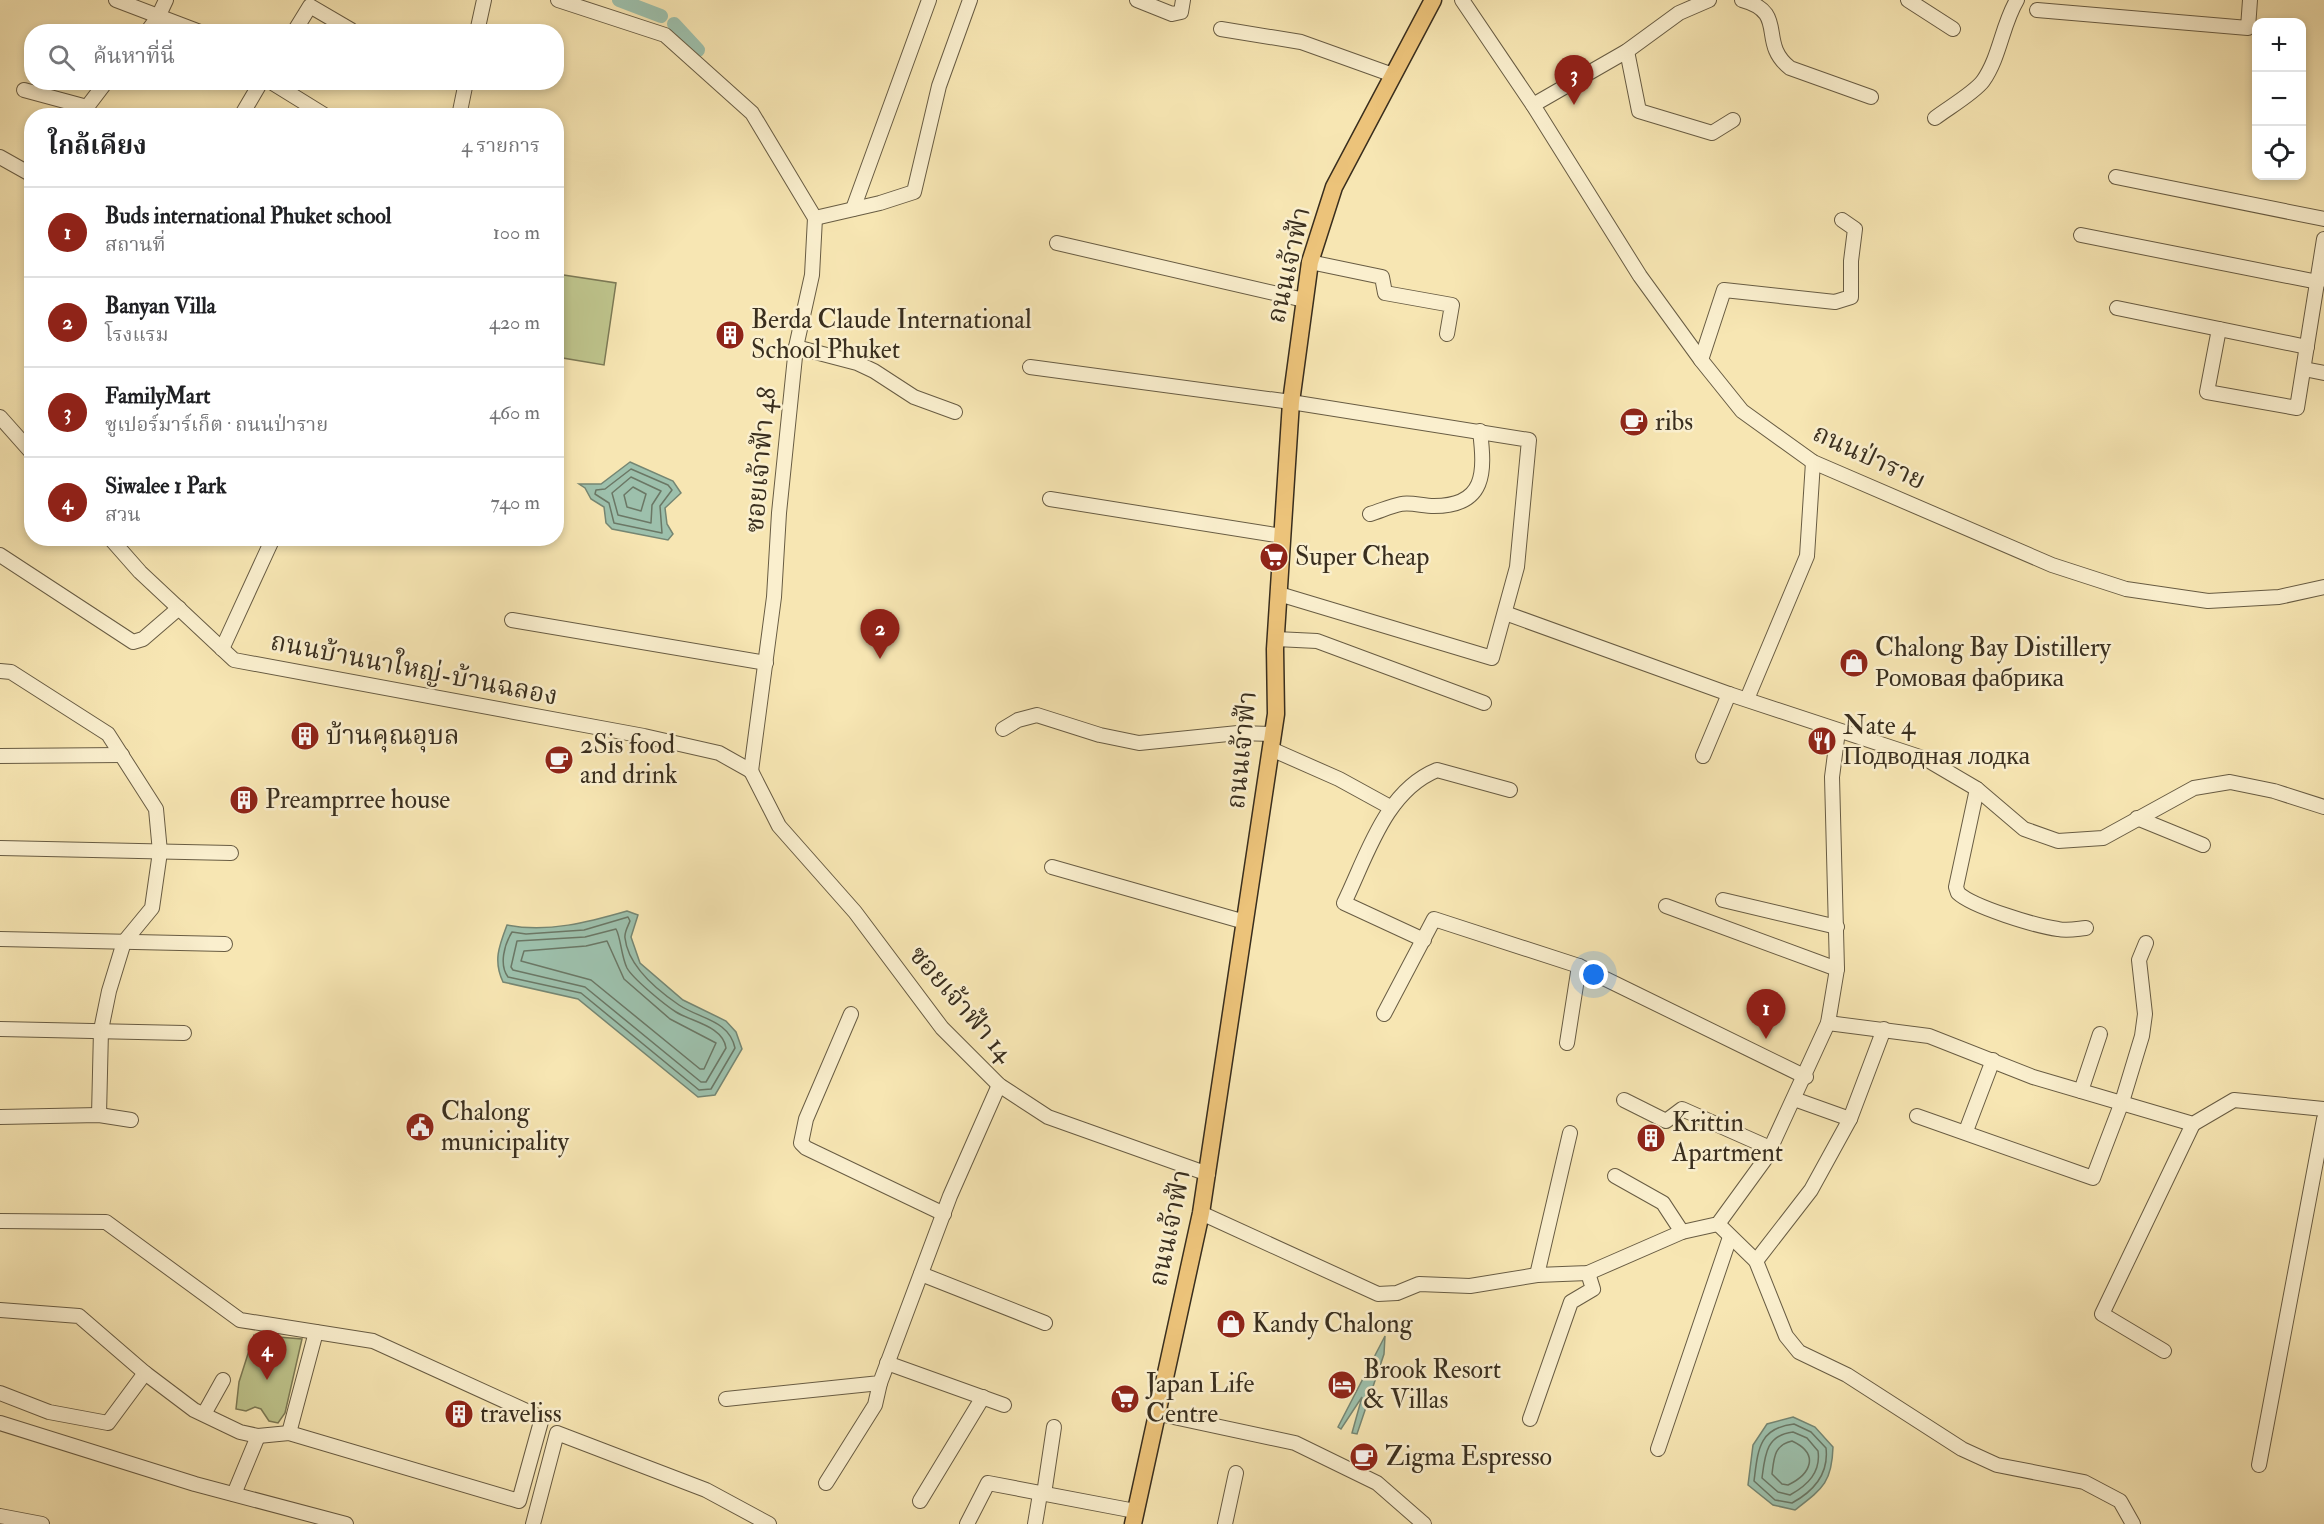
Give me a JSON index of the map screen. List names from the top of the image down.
{
  "streets": {
    "main road": ["ถนนเจ้าฟ้า"],
    "street": [
      "ถนนป่าราย",
      "ซอยเจ้าฟ้า 48",
      "ถนนบ้านนาใหญ่-บ้านฉลอง",
      "ซอยเจ้าฟ้า 14"
    ]
  },
  "crossings": [
    ["ถนนเจ้าฟ้า", "ซอยเจ้าฟ้า 14"],
    ["ซอยเจ้าฟ้า 48", "ถนนบ้านนาใหญ่-บ้านฉลอง"],
    ["ซอยเจ้าฟ้า 48", "ซอยเจ้าฟ้า 14"],
    ["ถนนบ้านนาใหญ่-บ้านฉลอง", "ซอยเจ้าฟ้า 14"]
  ],
  "places": {
    "building": [
      "Berda Claude International School Phuket",
      "บ้านคุณอุบล",
      "Preamprree house",
      "Krittin Apartment",
      "traveliss"
    ],
    "cafe": ["ribs", "2Sis food and drink", "Zigma Espresso"],
    "supermarket": ["Super Cheap", "Japan Life Centre"],
    "shop": ["Chalong Bay Distillery Ромовая фабрика", "Kandy Chalong"],
    "restaurant": ["Nate 4 Подводная лодка"],
    "public building": ["Chalong municipality"],
    "hotel": ["Brook Resort & Villas"]
  },
  "page": {
    "map_buttons": ["+", "−"],
    "search": "ค้นหาที่นี่",
    "pins": [
      "3",
      "2",
      "1",
      "4"
    ],
    "heading": ["ใกล้เคียง", "4 รายการ"],
    "list": [
      {
        "mark": "1",
        "name": "Buds international Phuket school",
        "note": "สถานที่",
        "value": "100 m"
      },
      {
        "mark": "2",
        "name": "Banyan Villa",
        "note": "โรงแรม",
        "value": "420 m"
      },
      {
        "mark": "3",
        "name": "FamilyMart",
        "note": "ซูเปอร์มาร์เก็ต · ถนนป่าราย",
        "value": "460 m"
      },
      {
        "mark": "4",
        "name": "Siwalee 1 Park",
        "note": "สวน",
        "value": "740 m"
      }
    ]
  }
}
